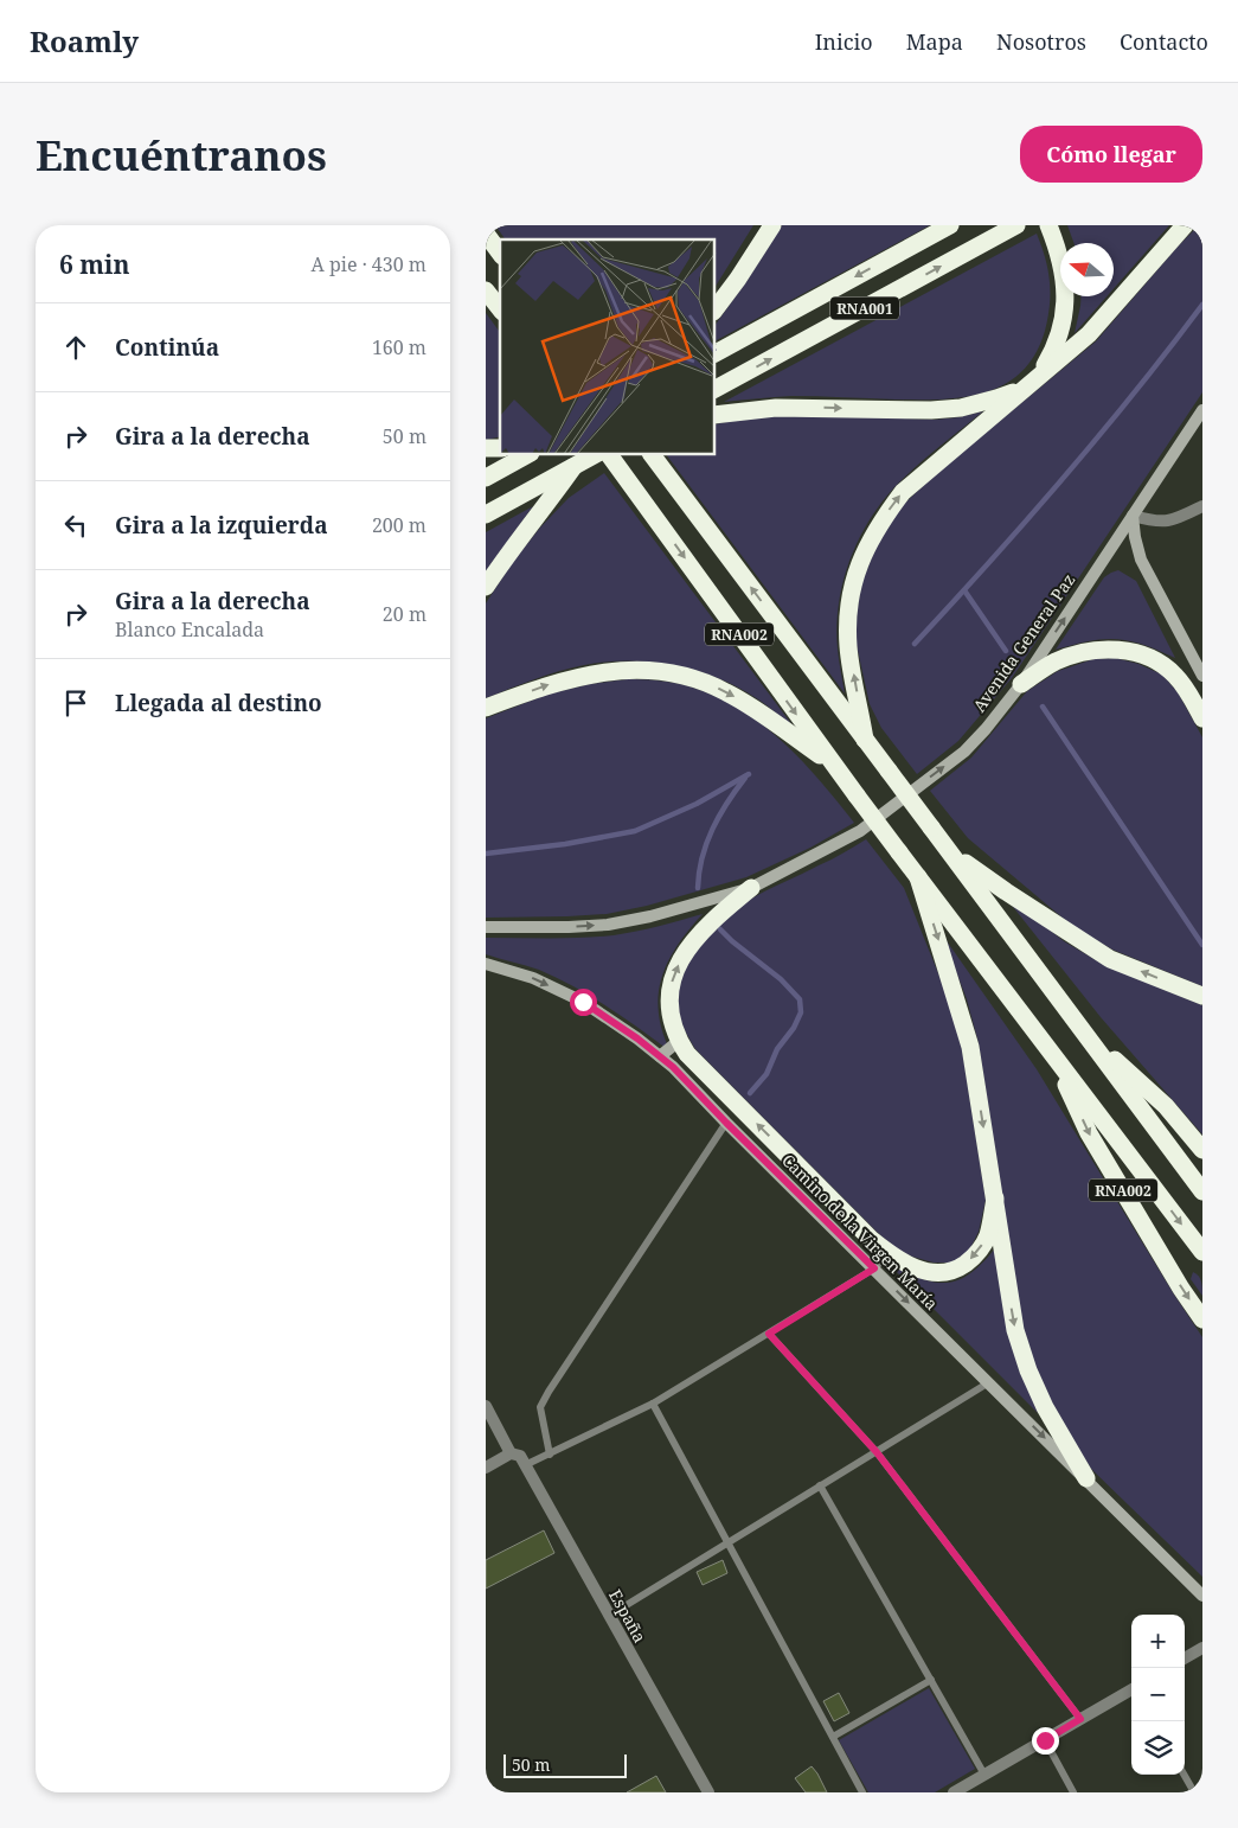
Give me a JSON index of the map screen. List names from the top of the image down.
{
  "streets": {
    "highway": ["RNA001", "RNA002"],
    "street": ["Avenida General Paz", "Camino de la Virgen María", "España"]
  },
  "one_way": ["Avenida General Paz", "Camino de la Virgen María"],
  "scale_bar": "50 m",
  "north": "left",
  "page": {
    "header": "Roamly",
    "nav": [
      "Inicio",
      "Mapa",
      "Nosotros",
      "Contacto"
    ],
    "buttons": "Cómo llegar",
    "title": "Encuéntranos",
    "heading": ["6 min", "A pie · 430 m"],
    "list": [
      ["Continúa", "160 m"],
      ["Gira a la derecha", "50 m"],
      ["Gira a la izquierda", "200 m"],
      ["Gira a la derecha", "Blanco Encalada", "20 m"],
      "Llegada al destino"
    ],
    "map_buttons": ["+", "−"],
    "scale": "50 m"
  }
}
